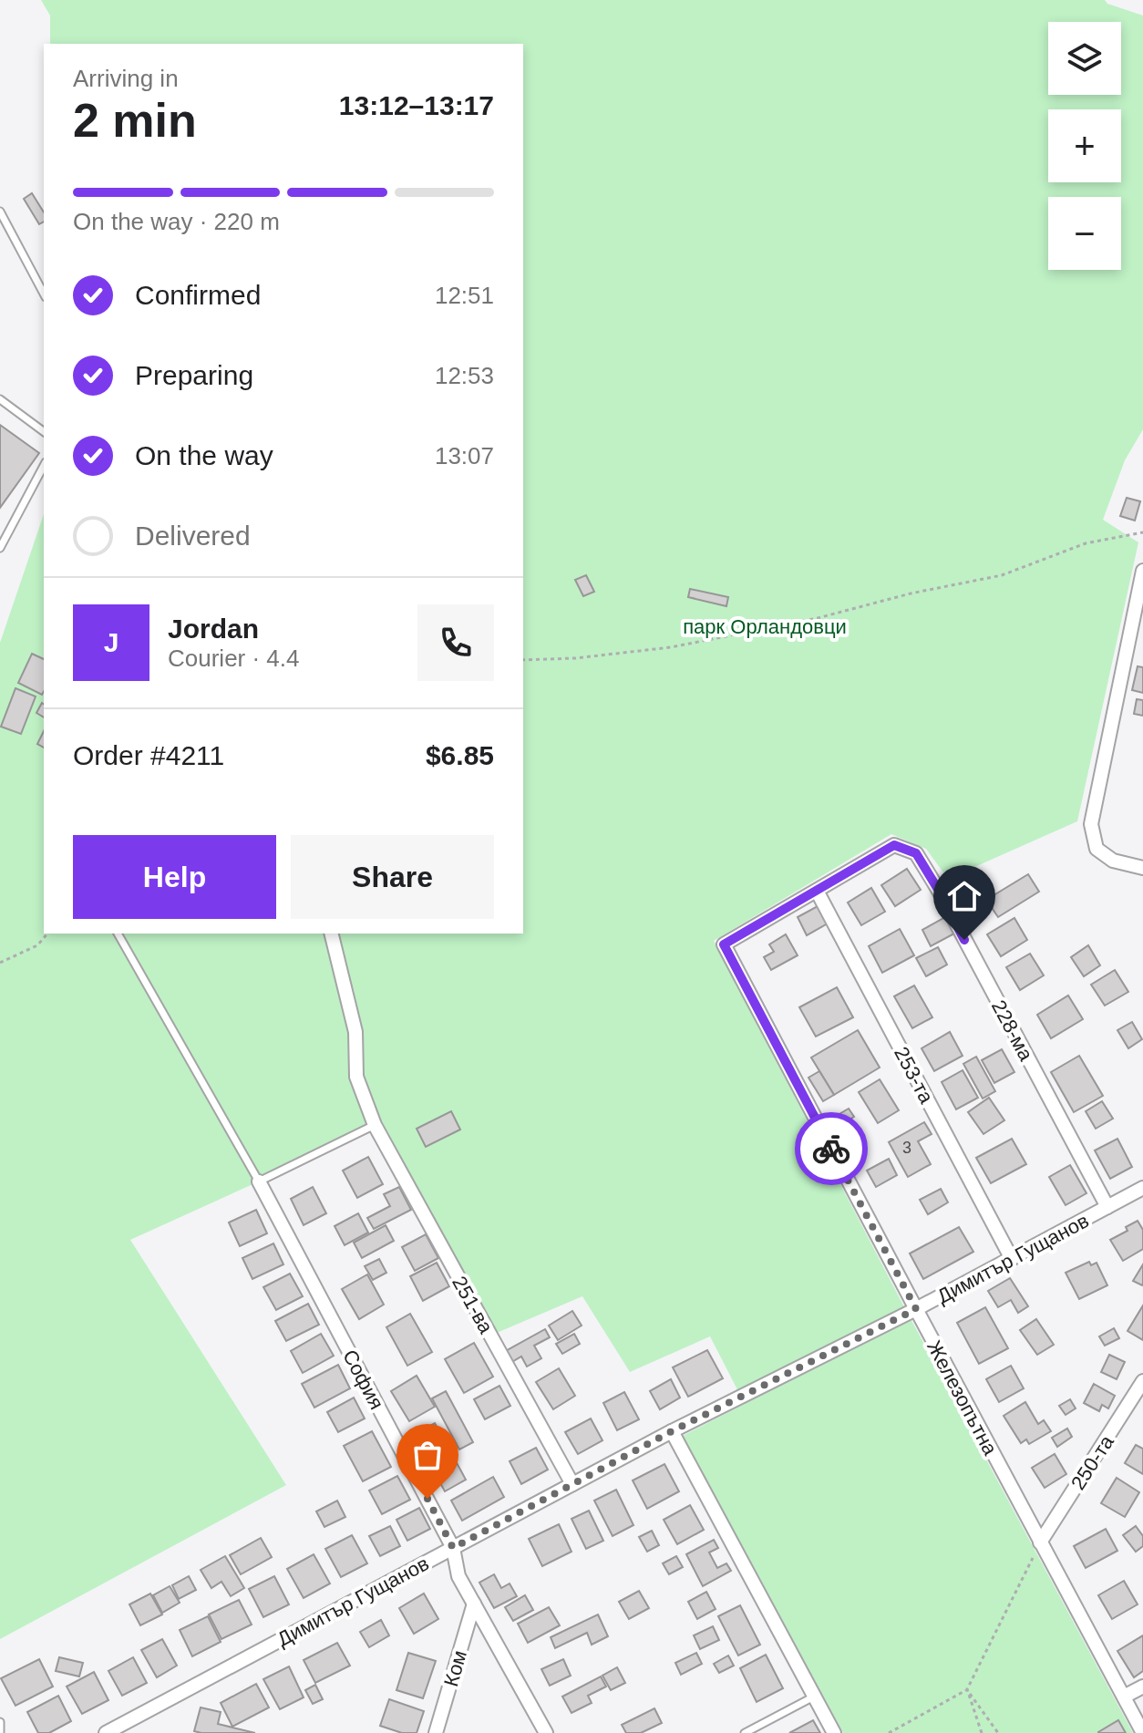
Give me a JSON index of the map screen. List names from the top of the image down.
{
  "streets": {
    "street": [
      "228-ма",
      "253-та",
      "Димитър Гущанов",
      "251-ва",
      "София",
      "Железопътна",
      "250-та",
      "Ком"
    ]
  },
  "crossings": [
    ["228-ма", "253-та"],
    ["228-ма", "Димитър Гущанов"],
    ["228-ма", "Железопътна"],
    ["253-та", "Димитър Гущанов"],
    ["253-та", "Железопътна"],
    ["Димитър Гущанов", "251-ва"],
    ["Димитър Гущанов", "София"],
    ["Димитър Гущанов", "Железопътна"],
    ["София", "Ком"],
    ["Железопътна", "250-та"]
  ],
  "parks": ["парк Орландовци"],
  "house_numbers": ["3"],
  "page": {
    "map_buttons": ["+", "−"],
    "heading": ["2 min", "Arriving in", "13:12–13:17"],
    "panel": [
      "Jordan",
      "Courier · 4.4",
      "Order #4211",
      "$6.85"
    ],
    "bar": "On the way · 220 m",
    "list": [
      ["Confirmed", "12:51"],
      ["Preparing", "12:53"],
      ["On the way", "13:07"],
      "Delivered"
    ],
    "round": "J",
    "buttons": ["Help", "Share"]
  }
}
